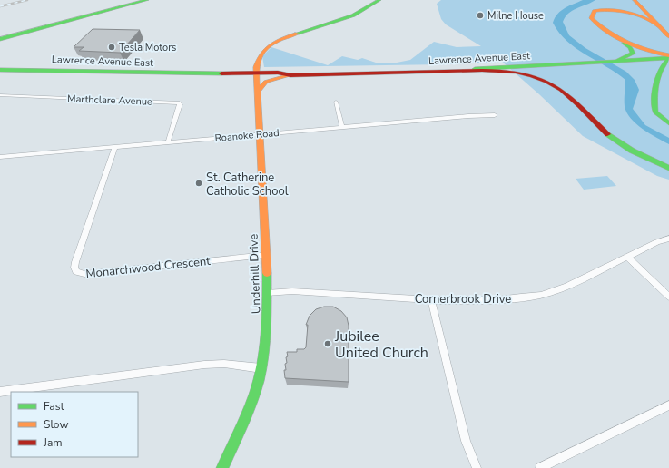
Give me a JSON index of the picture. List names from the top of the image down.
{
  "streets": {
    "main road": ["Lawrence Avenue East", "Underhill Drive"],
    "street": [
      "Marthclare Avenue",
      "Roanoke Road",
      "Monarchwood Crescent",
      "Cornerbrook Drive"
    ]
  },
  "crossings": [
    ["Lawrence Avenue East", "Underhill Drive"],
    ["Marthclare Avenue", "Roanoke Road"],
    ["Roanoke Road", "Monarchwood Crescent"],
    ["Roanoke Road", "Underhill Drive"],
    ["Monarchwood Crescent", "Underhill Drive"],
    ["Underhill Drive", "Cornerbrook Drive"]
  ],
  "places": [
    "Milne House",
    "Tesla Motors",
    "St. Catherine Catholic School",
    "Jubilee United Church"
  ],
  "legend": ["Fast", "Slow", "Jam"]
}
